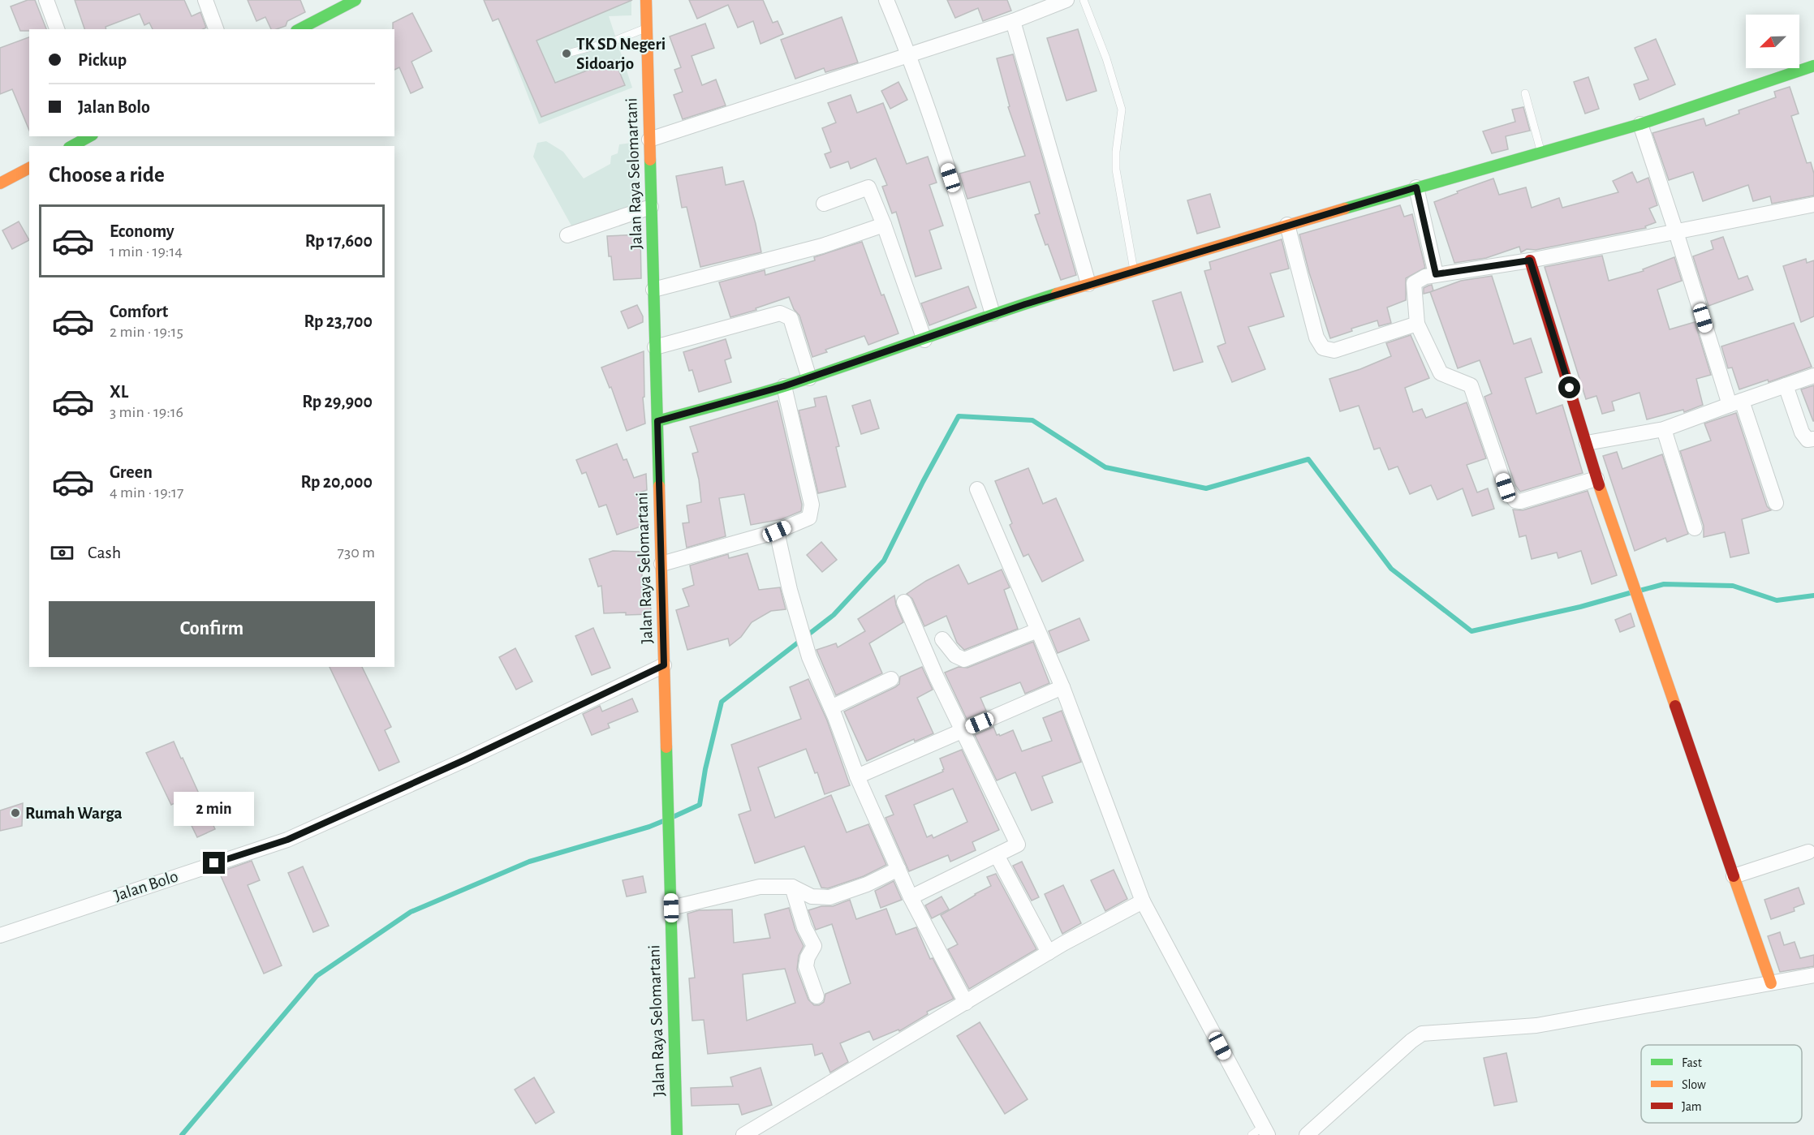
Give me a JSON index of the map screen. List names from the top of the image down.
{
  "streets": {
    "street": ["Jalan Raya Selomartani", "Jalan Bolo"]
  },
  "crossings": [
    ["Jalan Raya Selomartani", "Jalan Bolo"]
  ],
  "places": ["TK SD Negeri Sidoarjo", "Rumah Warga"],
  "legend": ["Fast", "Slow", "Jam"],
  "north": "bottom left",
  "page": {
    "banner": ["Pickup", "Jalan Bolo"],
    "heading": "Choose a ride",
    "list": [
      {
        "name": "Economy",
        "note": "1 min · 19:14",
        "value": "Rp 17,600"
      },
      {
        "name": "Comfort",
        "note": "2 min · 19:15",
        "value": "Rp 23,700"
      },
      {
        "name": "XL",
        "note": "3 min · 19:16",
        "value": "Rp 29,900"
      },
      {
        "name": "Green",
        "note": "4 min · 19:17",
        "value": "Rp 20,000"
      }
    ],
    "pay": ["Cash", "730 m"],
    "buttons": "Confirm",
    "bubble": "2 min"
  }
}
